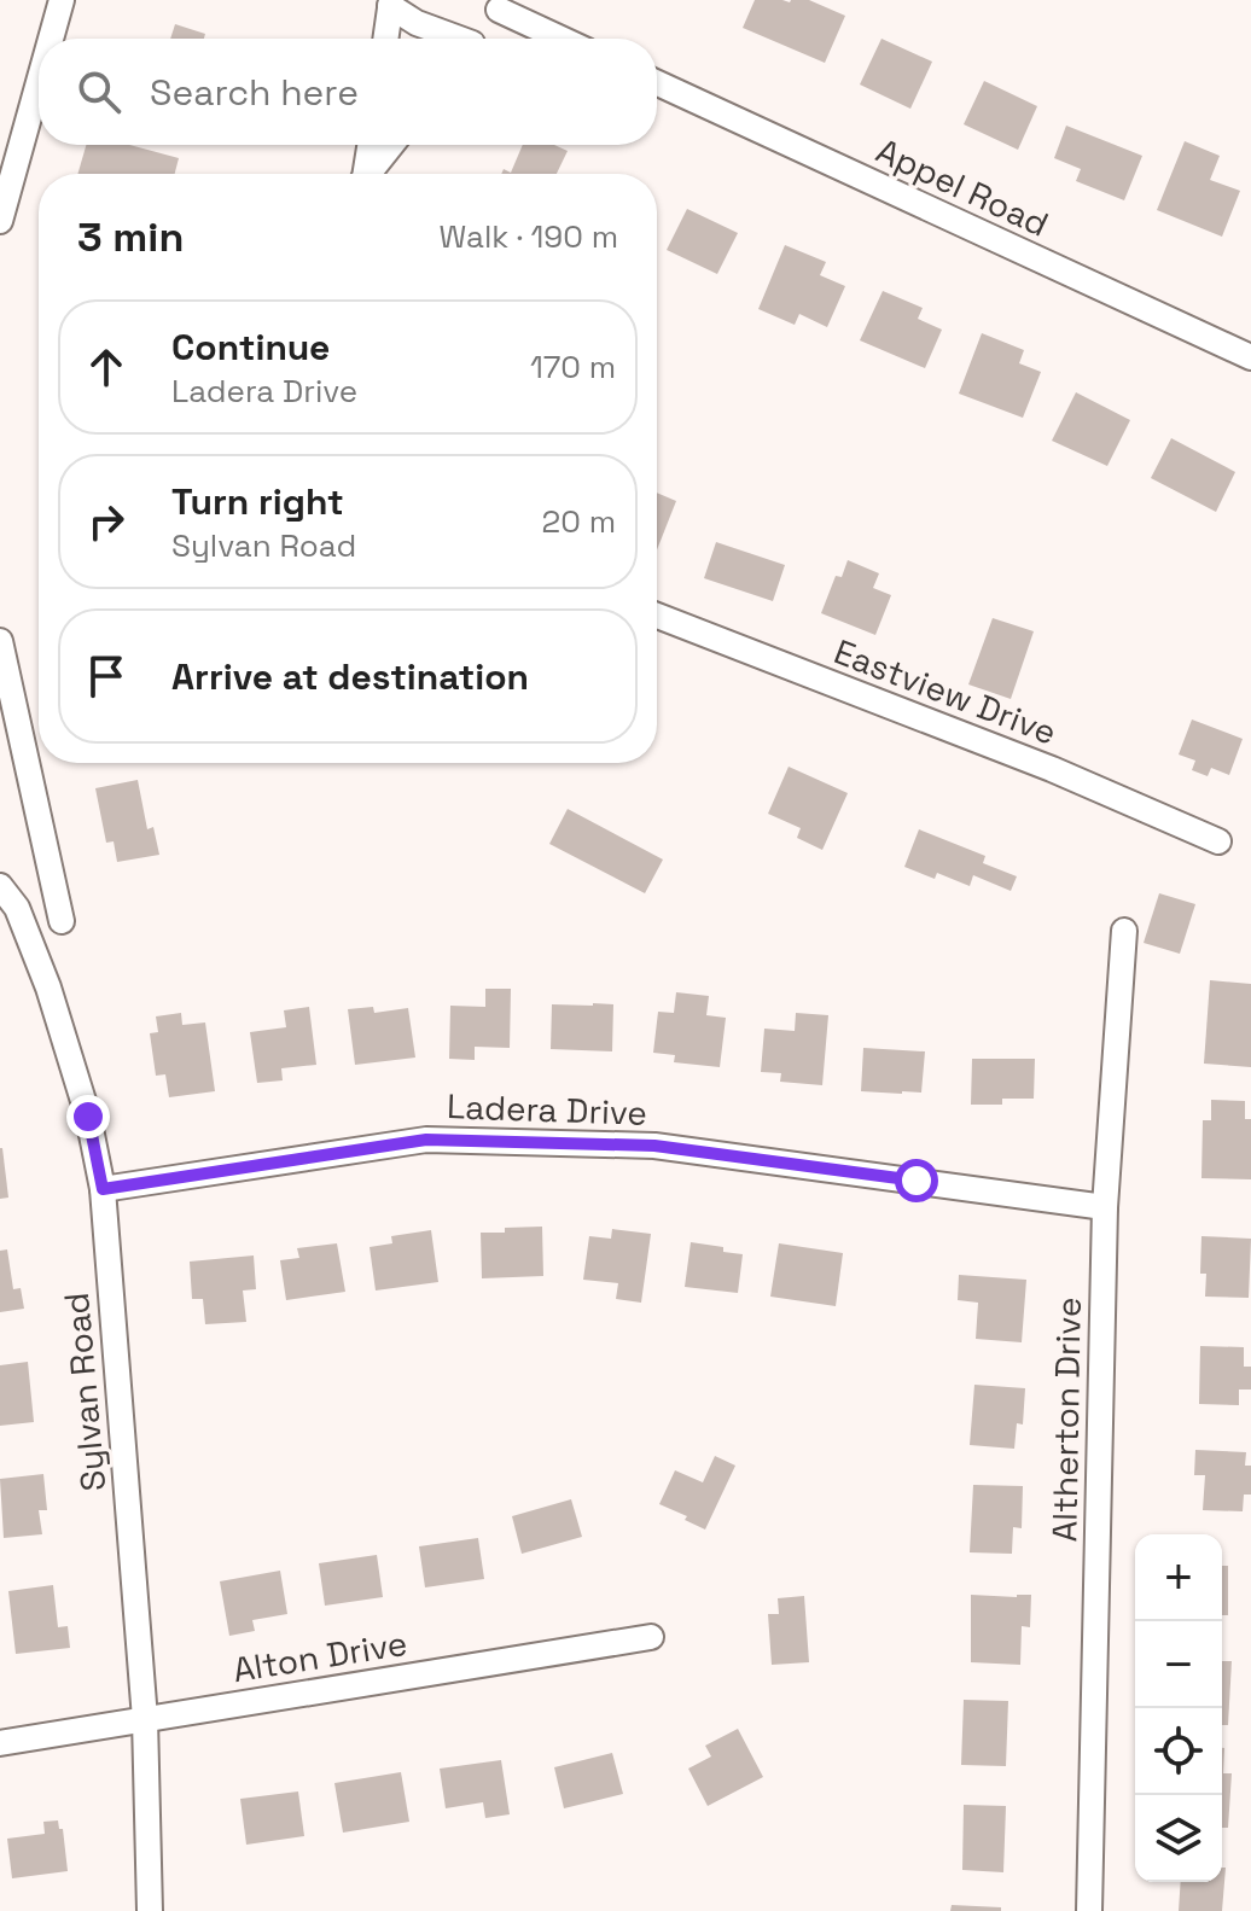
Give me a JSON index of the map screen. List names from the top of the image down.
{
  "streets": {
    "street": [
      "Appel Road",
      "Eastview Drive",
      "Ladera Drive",
      "Sylvan Road",
      "Altherton Drive",
      "Alton Drive"
    ]
  },
  "crossings": [
    ["Ladera Drive", "Sylvan Road"],
    ["Ladera Drive", "Altherton Drive"],
    ["Sylvan Road", "Alton Drive"]
  ],
  "page": {
    "search": "Search here",
    "heading": ["3 min", "Walk · 190 m"],
    "list": [
      ["Continue", "Ladera Drive", "170 m"],
      ["Turn right", "Sylvan Road", "20 m"],
      "Arrive at destination"
    ],
    "map_buttons": ["+", "−"]
  }
}
